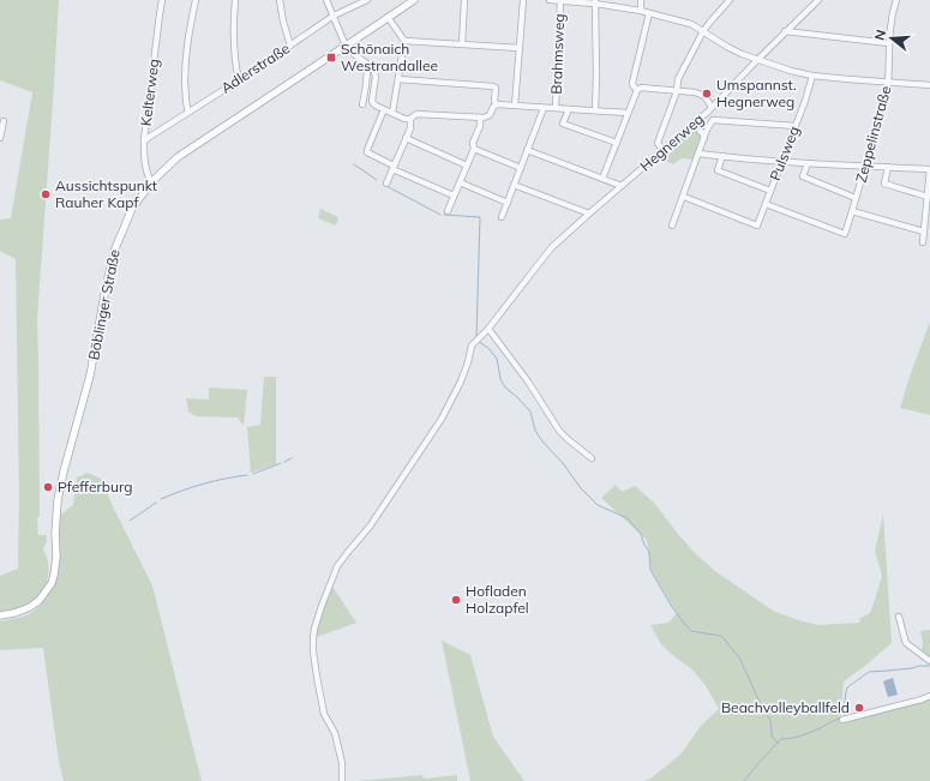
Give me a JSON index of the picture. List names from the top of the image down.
{
  "streets": {
    "main road": ["Böblinger Straße"],
    "street": [
      "Brahmsweg",
      "Adlerstraße",
      "Kelterweg",
      "Zeppelinstraße",
      "Hegnerweg",
      "Pulsweg"
    ]
  },
  "crossings": [
    ["Adlerstraße", "Kelterweg"],
    ["Kelterweg", "Böblinger Straße"],
    ["Zeppelinstraße", "Pulsweg"]
  ],
  "places": {
    "transit": ["Schönaich Westrandallee"],
    "other": [
      "Umspannst. Hegnerweg",
      "Aussichtspunkt Rauher Kapf",
      "Pfefferburg",
      "Hofladen Holzapfel",
      "Beachvolleyballfeld"
    ]
  },
  "north": "left"
}
